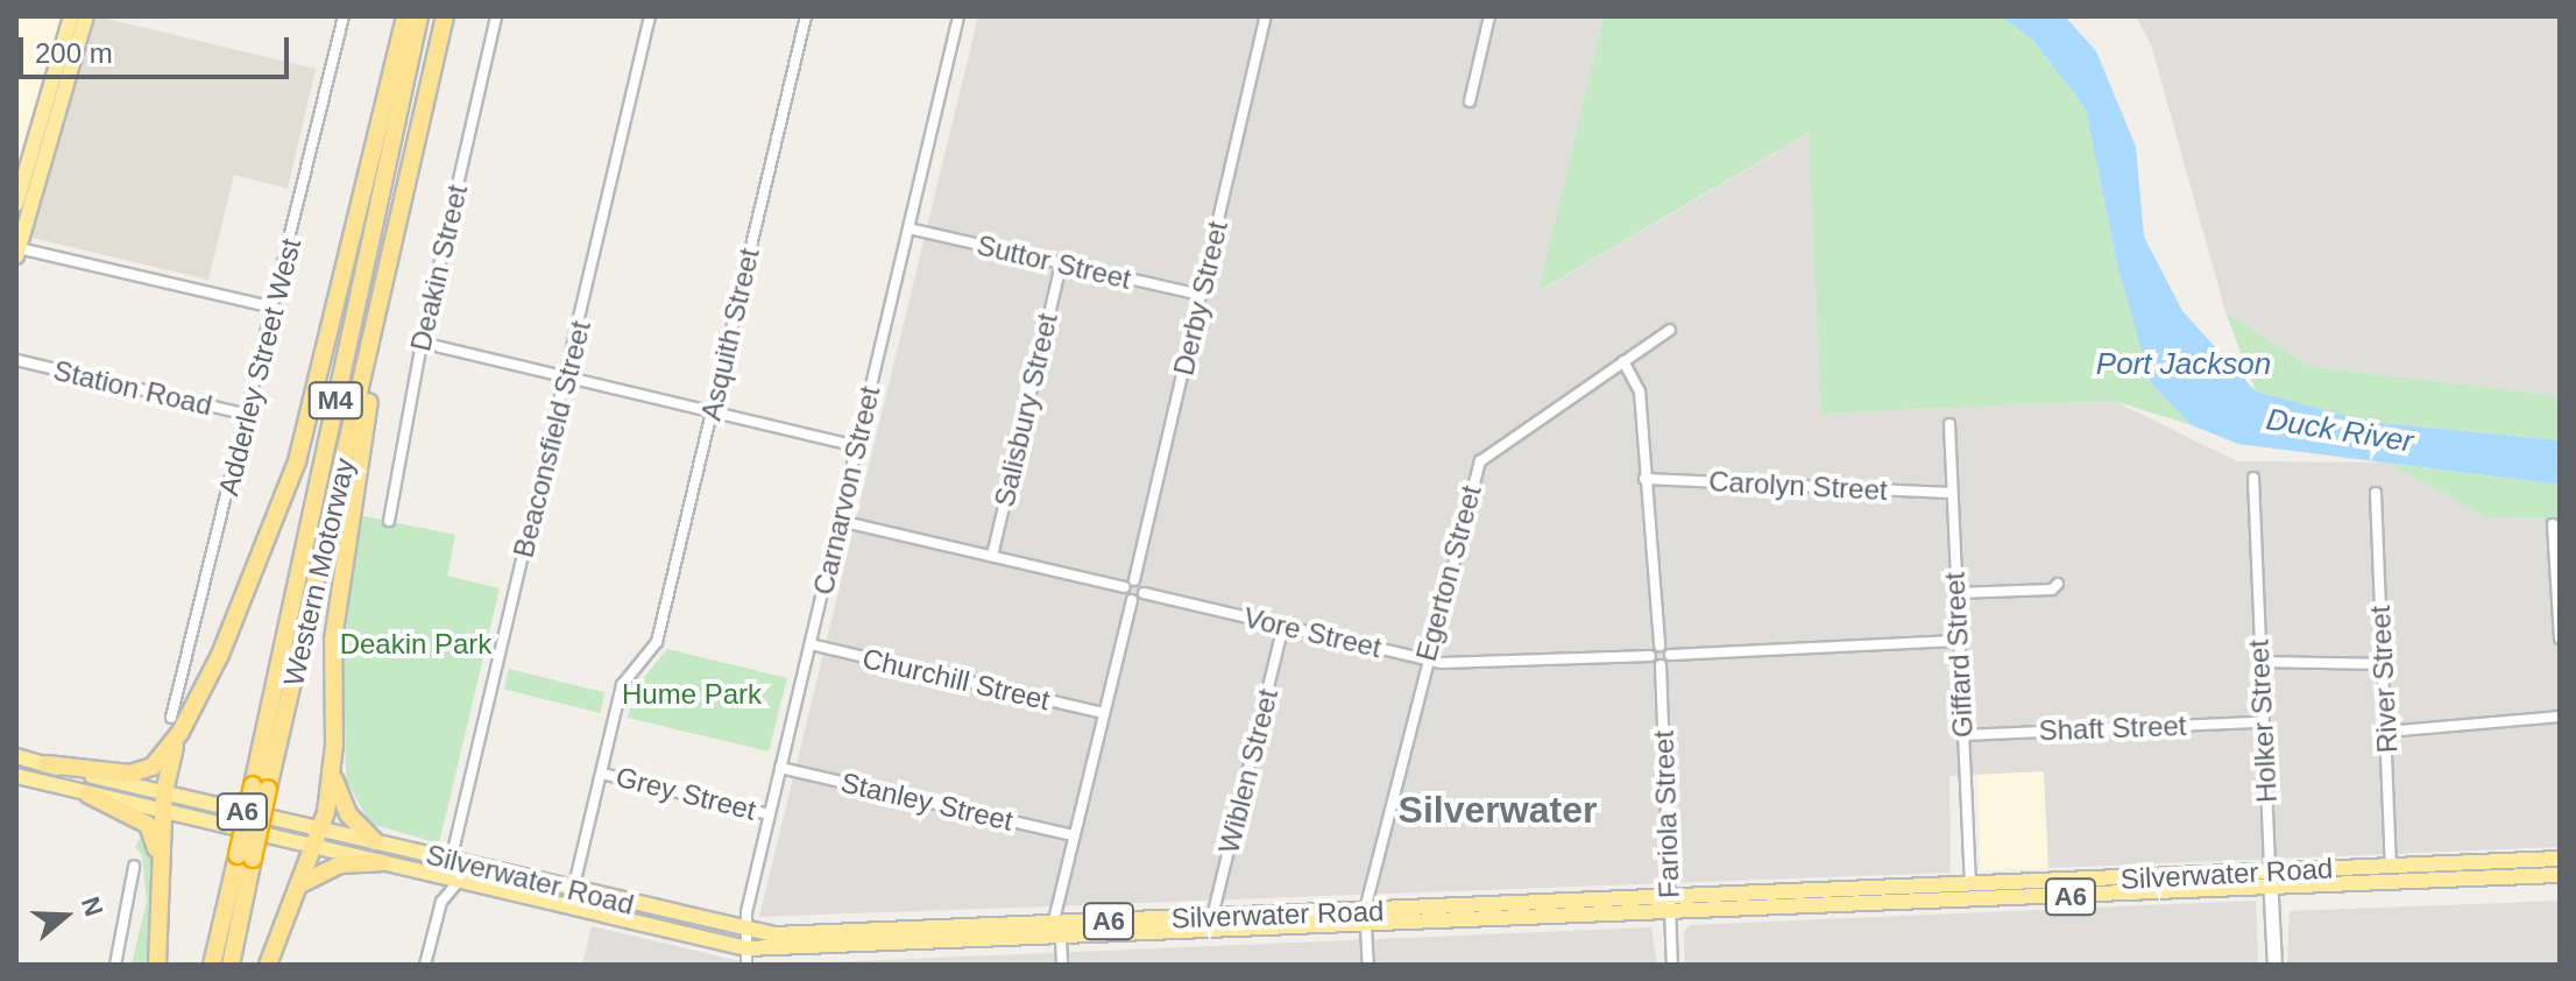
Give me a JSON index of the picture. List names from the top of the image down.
{
  "streets": {
    "highway": [
      "M4",
      "Western Motorway",
      "A6",
      "Silverwater Road"
    ],
    "main road": ["Holker Street"],
    "street": [
      "Suttor Street",
      "Deakin Street",
      "Derby Street",
      "Asquith Street",
      "Adderley Street West",
      "Station Road",
      "Salisbury Street",
      "Beaconsfield Street",
      "Carolyn Street",
      "Carnarvon Street",
      "Egerton Street",
      "Vore Street",
      "Giffard Street",
      "Churchill Street",
      "River Street",
      "Shaft Street",
      "Wiblen Street",
      "Grey Street",
      "Stanley Street",
      "Fariola Street"
    ]
  },
  "crossings": [
    ["Suttor Street", "Derby Street"],
    ["Suttor Street", "Salisbury Street"],
    ["Suttor Street", "Carnarvon Street"],
    ["Asquith Street", "Grey Street"],
    ["Adderley Street West", "Station Road"],
    ["Adderley Street West", "M4"],
    ["M4", "Silverwater Road"],
    ["Beaconsfield Street", "Silverwater Road"],
    ["Carolyn Street", "Giffard Street"],
    ["Carnarvon Street", "Churchill Street"],
    ["Carnarvon Street", "Grey Street"],
    ["Carnarvon Street", "Stanley Street"],
    ["Carnarvon Street", "Silverwater Road"],
    ["Egerton Street", "Vore Street"],
    ["Egerton Street", "Silverwater Road"],
    ["Vore Street", "Wiblen Street"],
    ["Giffard Street", "Shaft Street"],
    ["Giffard Street", "Silverwater Road"],
    ["River Street", "Silverwater Road"],
    ["Holker Street", "Shaft Street"],
    ["Holker Street", "Silverwater Road"],
    ["Wiblen Street", "Silverwater Road"],
    ["Fariola Street", "Silverwater Road"]
  ],
  "districts": ["Silverwater"],
  "water": ["Port Jackson", "Duck River"],
  "parks": ["Deakin Park", "Hume Park"],
  "scale_bar": "200 m",
  "north": "right"
}
